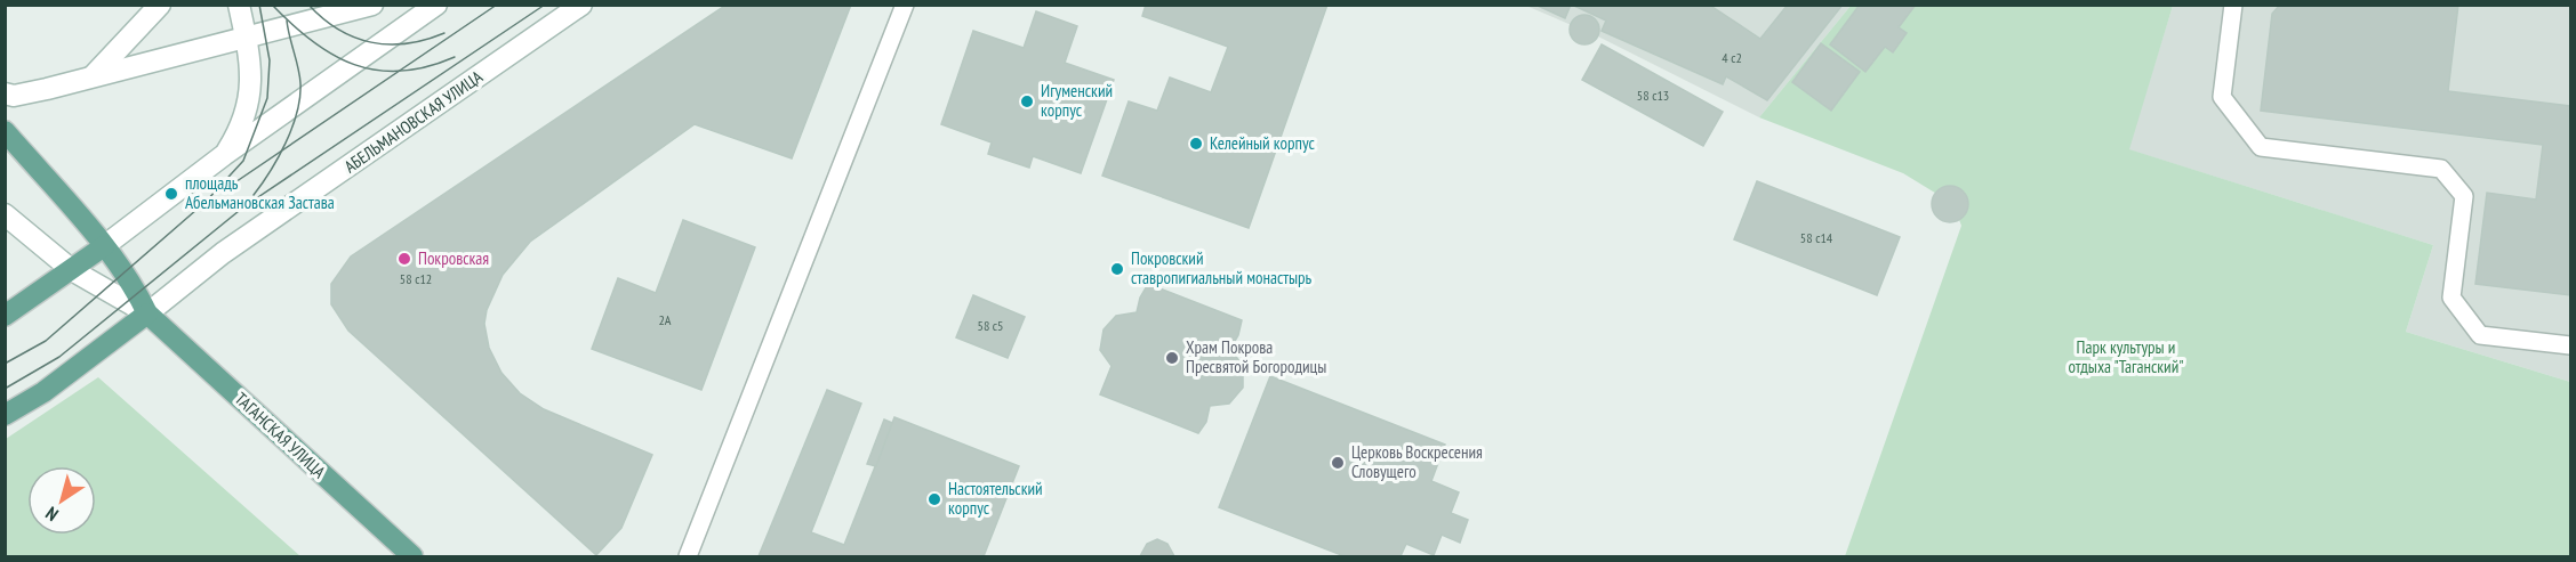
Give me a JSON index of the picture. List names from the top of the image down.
{
  "streets": {
    "main road": ["АБЕЛЬМАНОВСКАЯ УЛИЦА", "ТАГАНСКАЯ УЛИЦА"]
  },
  "crossings": [
    ["АБЕЛЬМАНОВСКАЯ УЛИЦА", "ТАГАНСКАЯ УЛИЦА"]
  ],
  "parks": ["Парк культуры и отдыха \"Таганский\""],
  "places": [
    "Игуменский корпус",
    "Келейный корпус",
    "площадь Абельмановская Застава",
    "Покровская",
    "Покровский ставропигиальный монастырь",
    "Храм Покрова Пресвятой Богородицы",
    "Церковь Воскресения Словущего",
    "Настоятельский корпус"
  ],
  "house_numbers": [
    "4 с2",
    "58 c13",
    "58 c14",
    "58 с12",
    "2А",
    "58 с5"
  ],
  "north": "bottom left"
}
